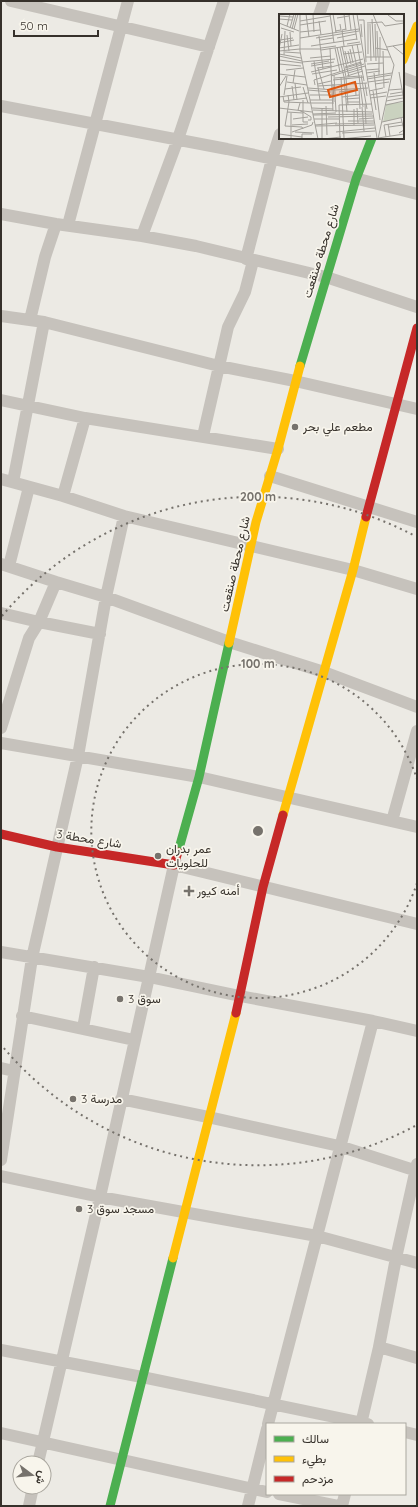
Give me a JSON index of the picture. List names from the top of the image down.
{
  "streets": {
    "street": ["شارع محطة صنقعت", "شارع محطة 3"]
  },
  "crossings": [
    ["شارع محطة صنقعت", "شارع محطة 3"]
  ],
  "places": {
    "other": [
      "مطعم علي بحر",
      "عمر بدران للحلويات",
      "سوق 3",
      "مدرسة 3",
      "مسجد سوق 3"
    ],
    "health": ["أمنه كيور"]
  },
  "legend": ["سالك", "بطيء", "مزدحم"],
  "scale_bar": "50 m",
  "north": "right",
  "rings": ["200 m", "100 m"]
}
